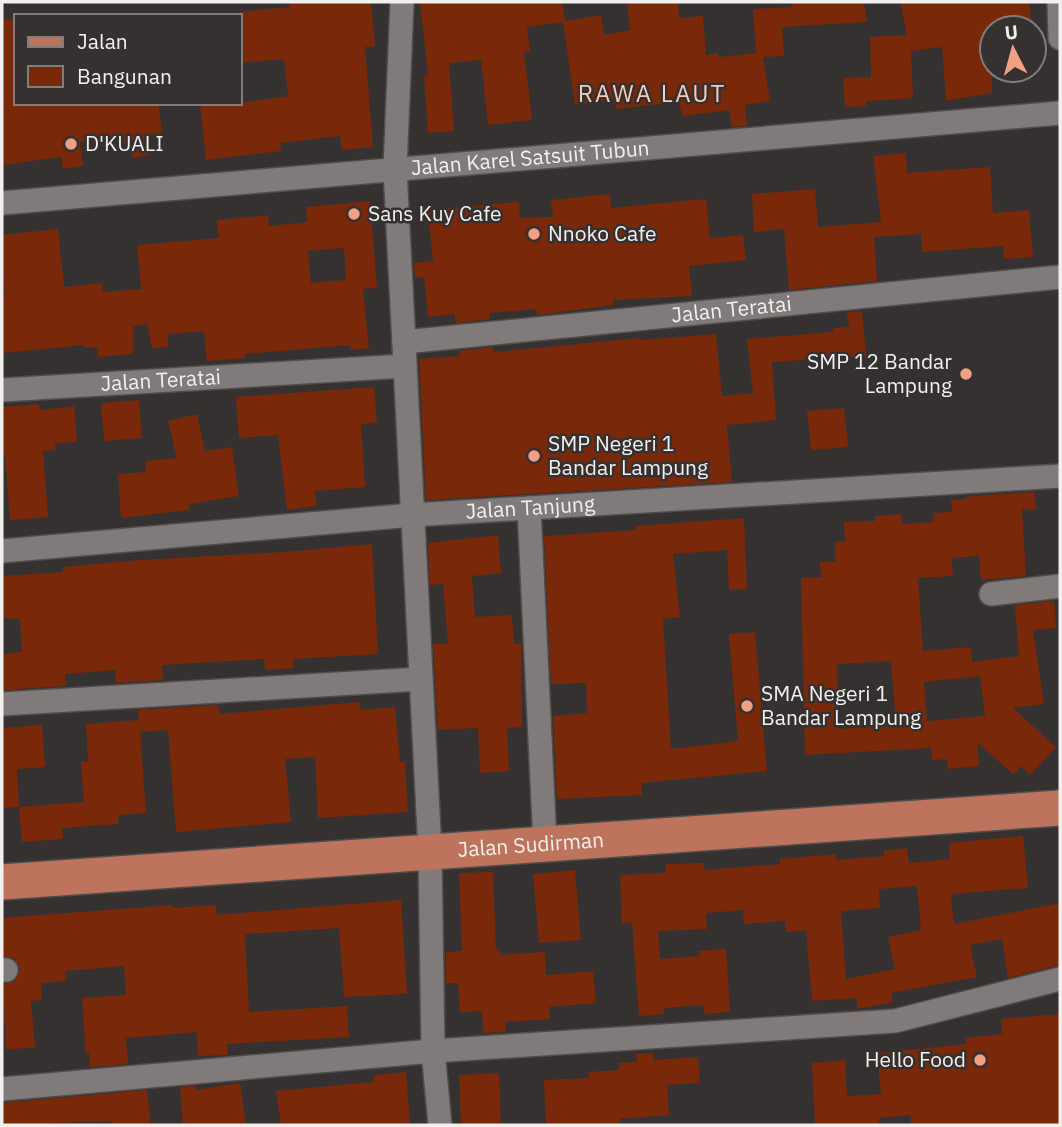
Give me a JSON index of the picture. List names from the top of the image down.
{
  "streets": {
    "main road": ["Jalan Sudirman"],
    "street": ["Jalan Karel Satsuit Tubun", "Jalan Teratai", "Jalan Tanjung"]
  },
  "districts": ["RAWA LAUT"],
  "places": [
    "D'KUALI",
    "Sans Kuy Cafe",
    "Nnoko Cafe",
    "SMP 12 Bandar Lampung",
    "SMP Negeri 1 Bandar Lampung",
    "SMA Negeri 1 Bandar Lampung",
    "Hello Food"
  ],
  "legend": ["Jalan", "Bangunan"],
  "north": "top"
}
